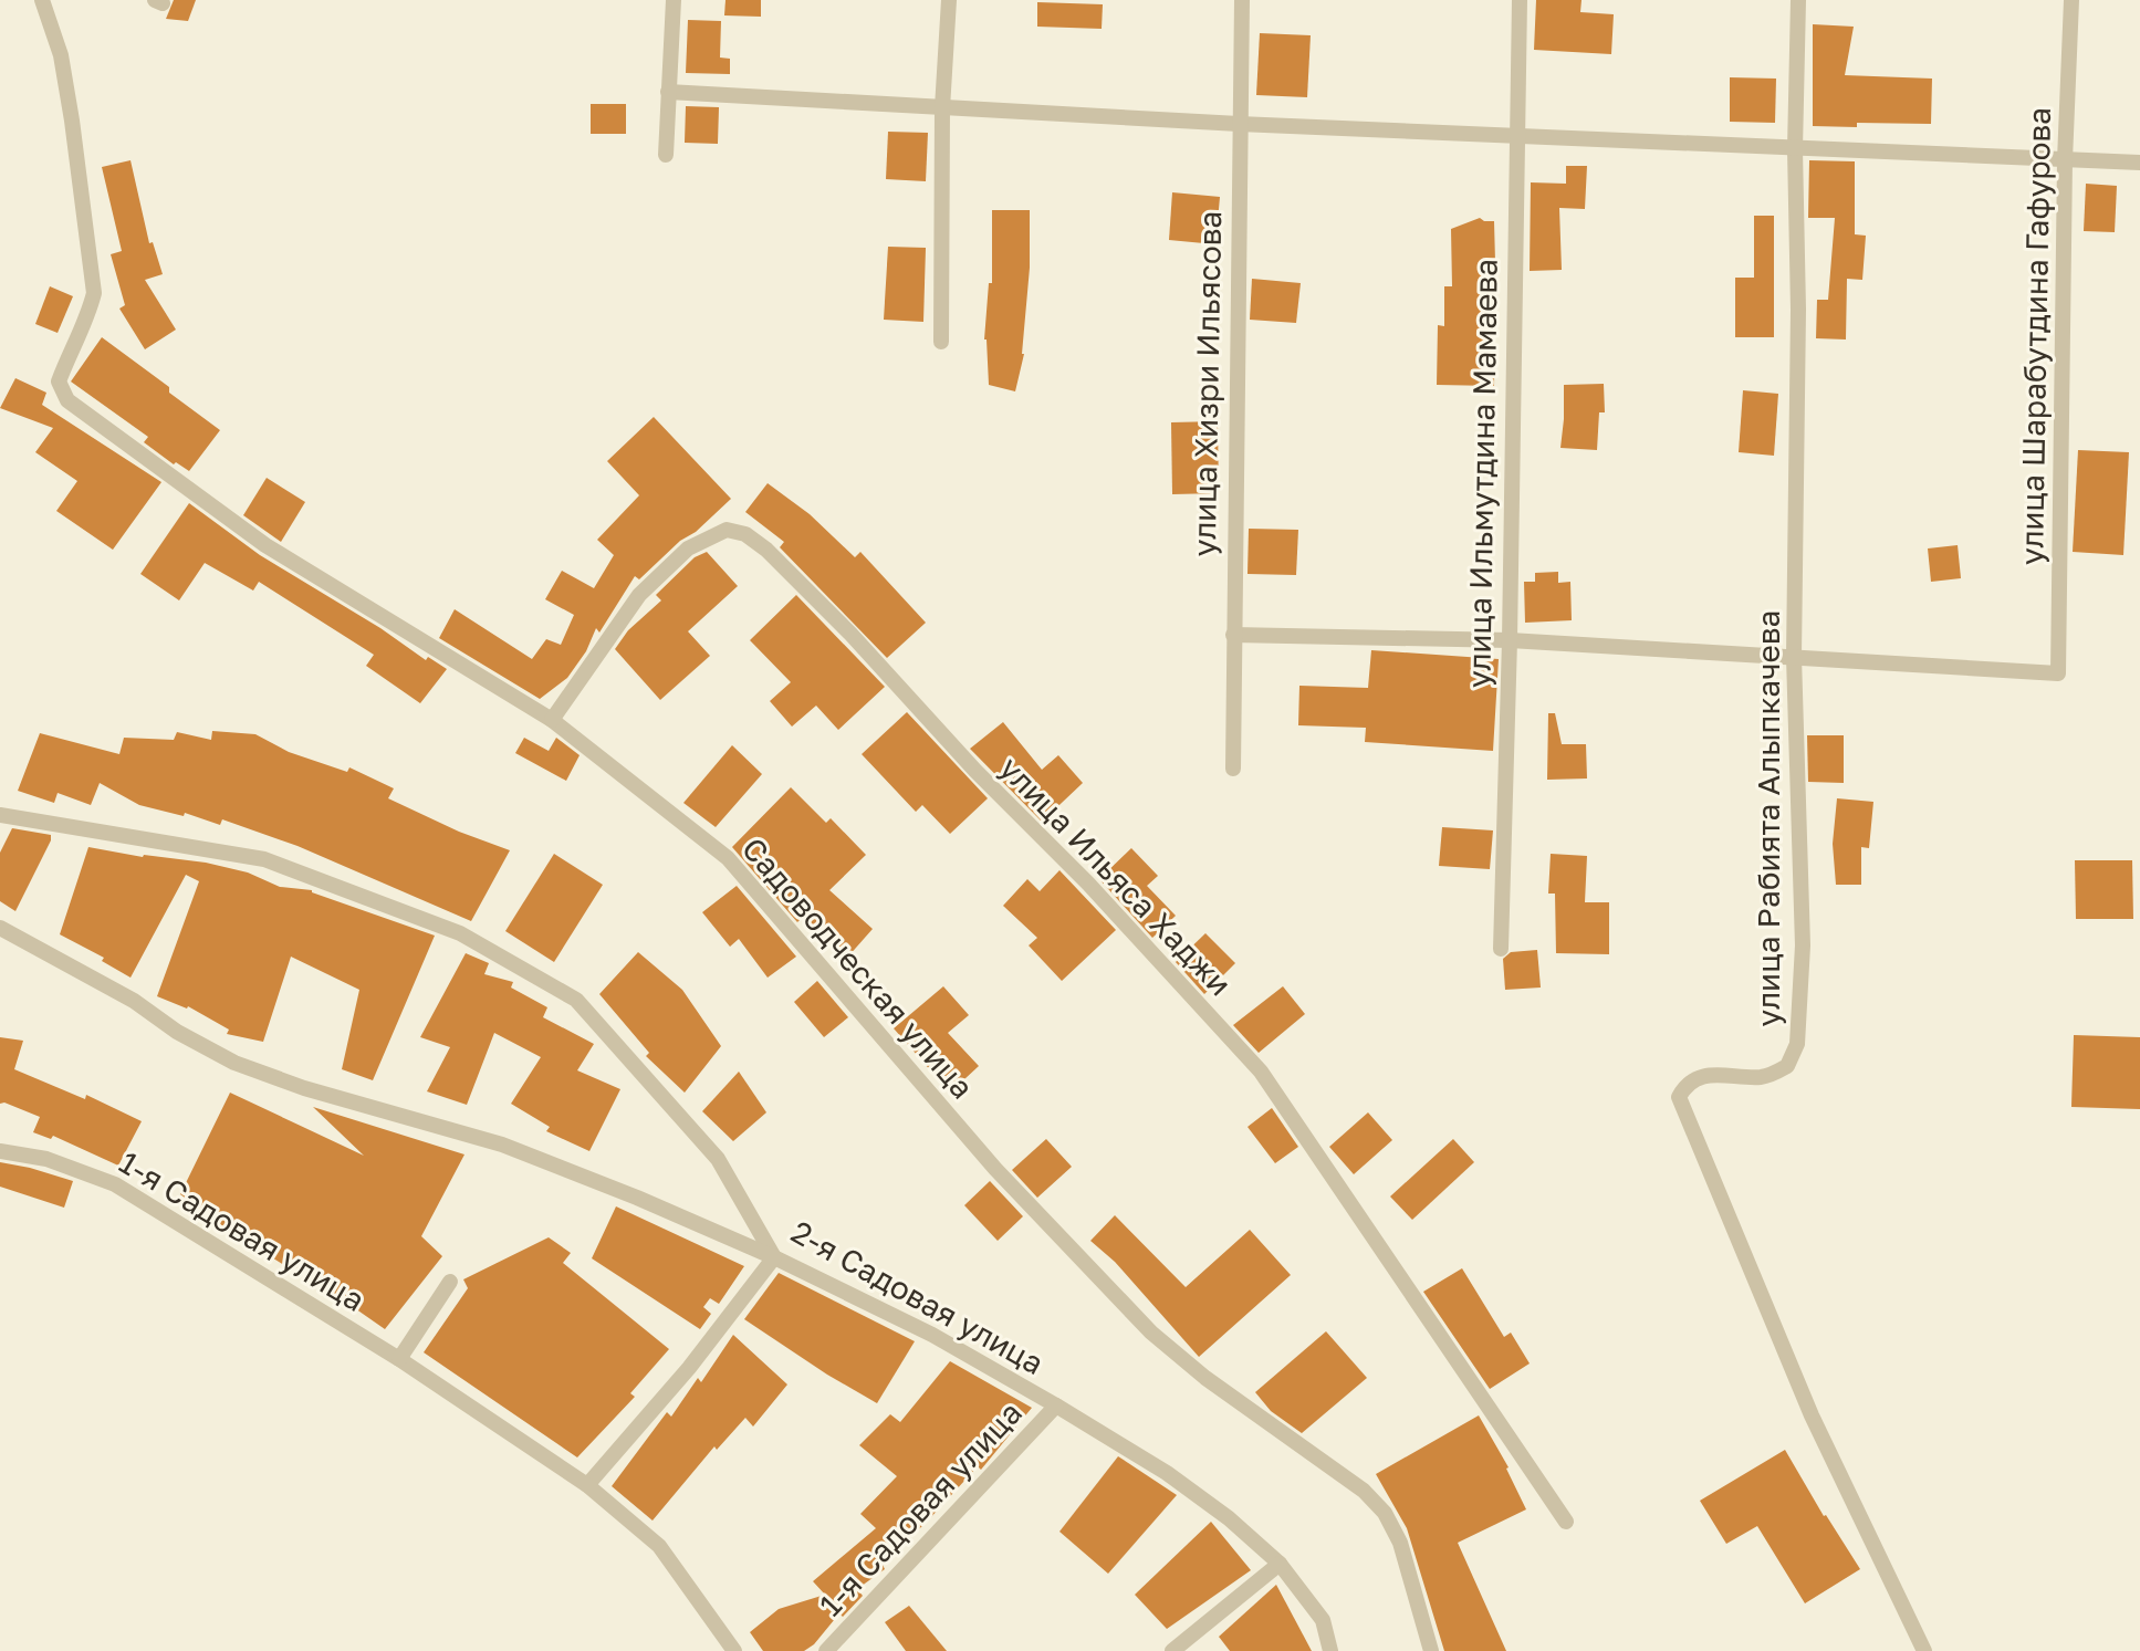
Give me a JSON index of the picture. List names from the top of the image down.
{
  "streets": {
    "street": [
      "улица Шарабутдина Гафурова",
      "улица Хизри Ильясова",
      "улица Ильмутдина Мамаева",
      "улица Рабията Алыпкачева",
      "улица Ильяса Хаджи",
      "Садоводческая улица",
      "1-я Садовая улица",
      "2-я Садовая улица"
    ]
  },
  "crossings": [
    ["улица Шарабутдина Гафурова", "улица Рабията Алыпкачева"],
    ["улица Ильяса Хаджи", "Садоводческая улица"],
    ["1-я Садовая улица", "2-я Садовая улица"]
  ]
}
